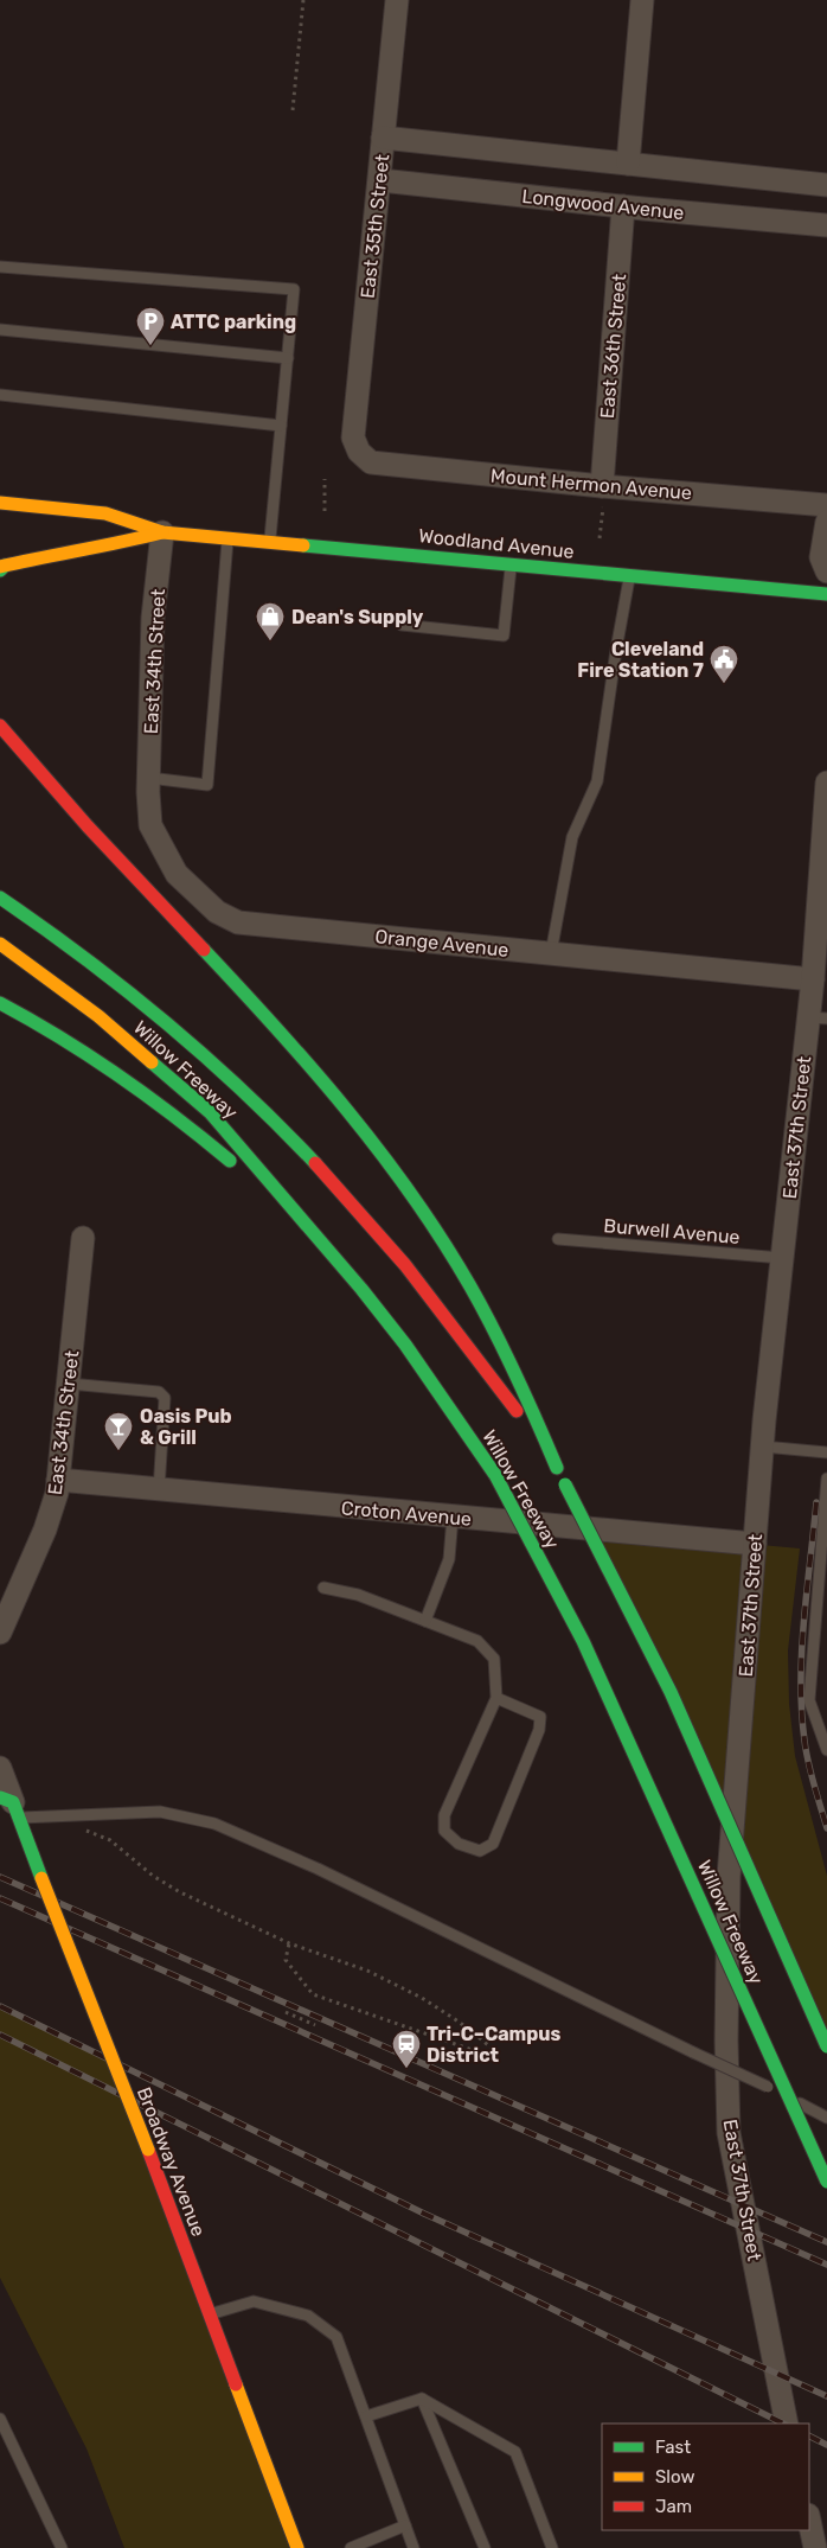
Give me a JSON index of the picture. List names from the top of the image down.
{
  "streets": {
    "main road": ["Woodland Avenue", "Willow Freeway", "Broadway Avenue"],
    "street": [
      "Longwood Avenue",
      "East 35th Street",
      "East 36th Street",
      "Mount Hermon Avenue",
      "East 34th Street",
      "Orange Avenue",
      "East 37th Street",
      "Croton Avenue"
    ],
    "lane": ["Burwell Avenue"]
  },
  "crossings": [
    ["Longwood Avenue", "East 35th Street"],
    ["Longwood Avenue", "East 36th Street"],
    ["East 35th Street", "Mount Hermon Avenue"],
    ["East 36th Street", "Mount Hermon Avenue"],
    ["Woodland Avenue", "East 34th Street"],
    ["East 34th Street", "Orange Avenue"],
    ["East 34th Street", "Croton Avenue"],
    ["Orange Avenue", "East 37th Street"],
    ["East 37th Street", "Burwell Avenue"],
    ["East 37th Street", "Croton Avenue"]
  ],
  "places": {
    "parking": ["ATTC parking"],
    "shop": ["Dean's Supply"],
    "public building": ["Cleveland Fire Station 7"],
    "bar": ["Oasis Pub & Grill"],
    "station": ["Tri-C–Campus District"]
  },
  "legend": ["Fast", "Slow", "Jam"]
}
